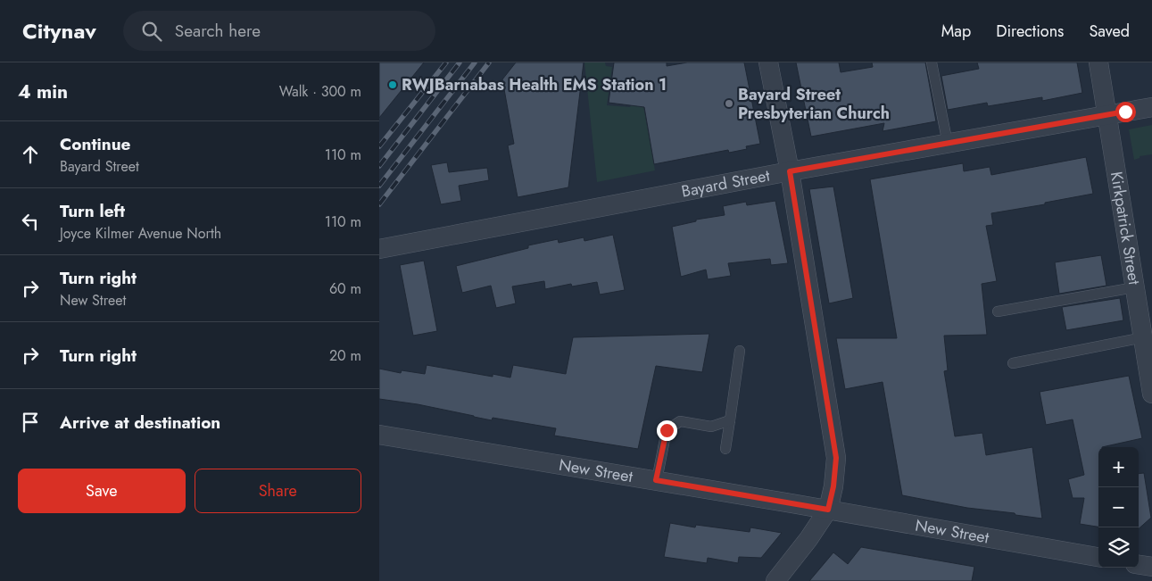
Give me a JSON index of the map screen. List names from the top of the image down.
{
  "streets": {
    "street": ["Bayard Street", "Kirkpatrick Street", "New Street"]
  },
  "crossings": [
    ["Bayard Street", "Kirkpatrick Street"]
  ],
  "places": ["RWJBarnabas Health EMS Station 1", "Bayard Street Presbyterian Church"],
  "page": {
    "header": "Citynav",
    "search": "Search here",
    "nav": ["Map", "Directions", "Saved"],
    "heading": ["4 min", "Walk · 300 m"],
    "list": [
      ["Continue", "Bayard Street", "110 m"],
      ["Turn left", "Joyce Kilmer Avenue North", "110 m"],
      ["Turn right", "New Street", "60 m"],
      ["Turn right", "20 m"],
      "Arrive at destination"
    ],
    "map_buttons": ["+", "−"],
    "buttons": ["Save", "Share"]
  }
}
